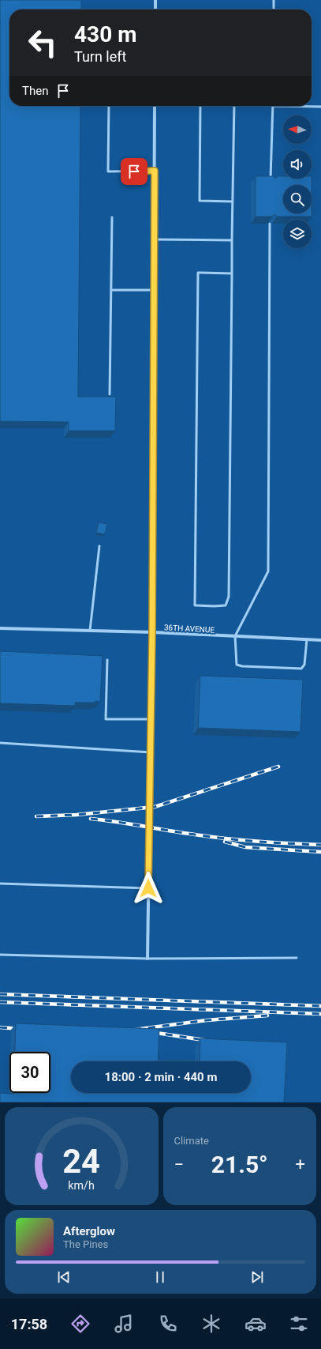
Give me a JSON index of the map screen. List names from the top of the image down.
{
  "streets": {
    "street": ["36TH AVENUE"]
  },
  "north": "left",
  "page": {
    "turn": ["430 m", "Turn left"],
    "then": "Then",
    "limit": "30",
    "trip": "18:00 · 2 min · 440 m",
    "tile": "Climate",
    "heat": ["−", "21.5°", "+"],
    "song": ["Afterglow", "The Pines"],
    "tabs": "17:58",
    "gauge": ["24", "km/h"]
  }
}
